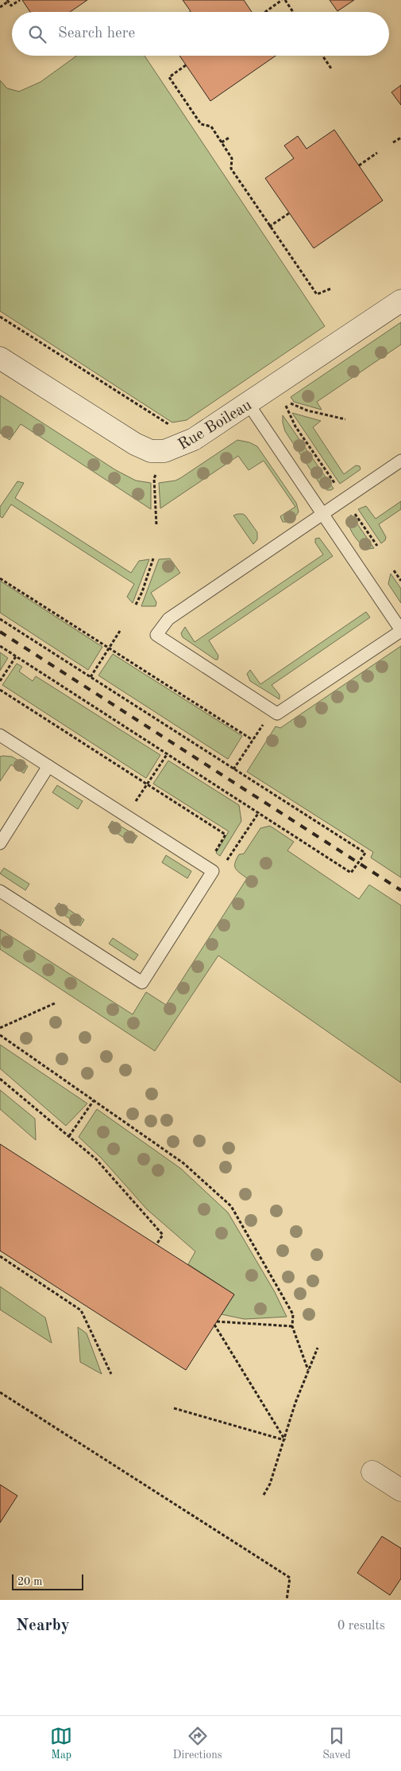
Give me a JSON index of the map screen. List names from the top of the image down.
{
  "streets": {
    "street": ["Rue Boileau"]
  },
  "scale_bar": "20 m",
  "page": {
    "search": "Search here",
    "scale": "20 m",
    "heading": ["Nearby", "0 results"],
    "nav": ["Map", "Directions", "Saved"]
  }
}
